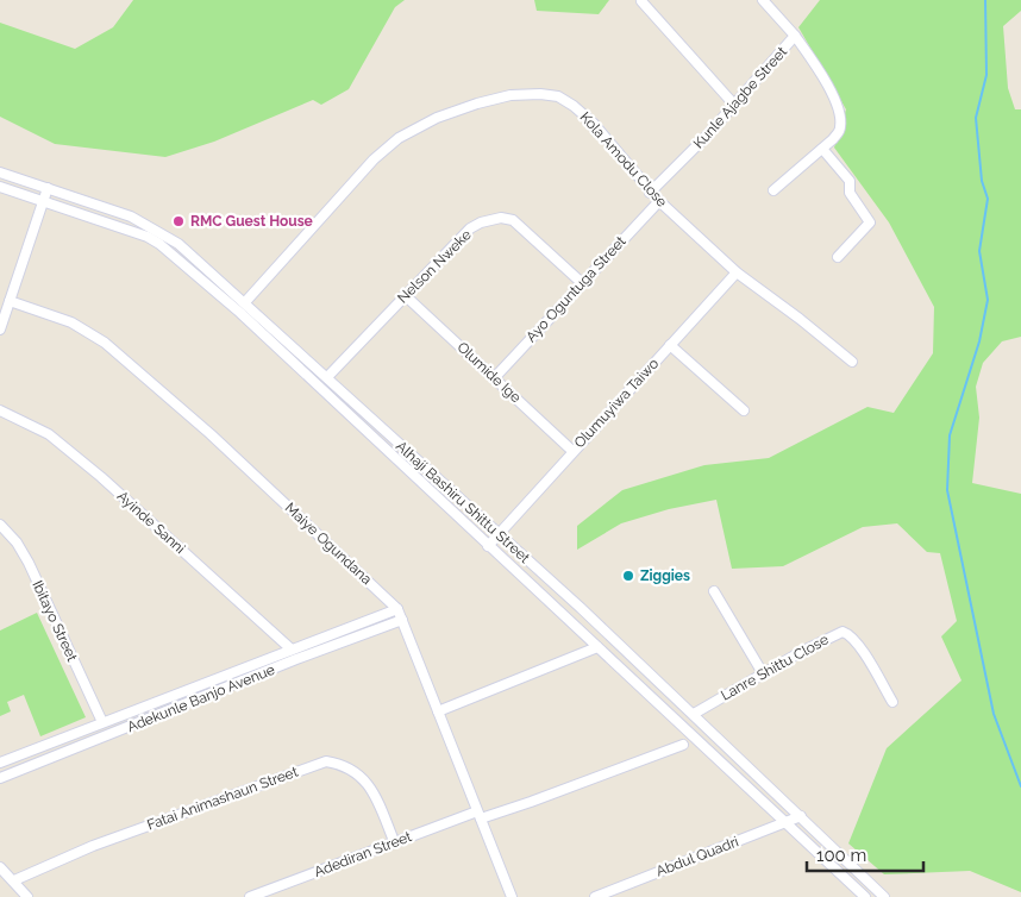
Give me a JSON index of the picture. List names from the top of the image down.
{
  "streets": {
    "street": [
      "Kunle Ajagbe Street",
      "Kola Amodu Close",
      "Nelson Nweke",
      "Ayo Oguntuga Street",
      "Olumide Ige",
      "Olumuyiwa Taiwo",
      "Alhaji Bashiru Shittu Street",
      "Ayinde Sanni",
      "Maiye Ogundana",
      "Ibitayo Street",
      "Lanre Shittu Close",
      "Adekunle Banjo Avenue",
      "Fatai Animashaun Street",
      "Adediran Street",
      "Abdul Quadri"
    ]
  },
  "crossings": [
    ["Kunle Ajagbe Street", "Kola Amodu Close"],
    ["Kola Amodu Close", "Ayo Oguntuga Street"],
    ["Kola Amodu Close", "Olumuyiwa Taiwo"],
    ["Kola Amodu Close", "Alhaji Bashiru Shittu Street"],
    ["Nelson Nweke", "Ayo Oguntuga Street"],
    ["Nelson Nweke", "Olumide Ige"],
    ["Nelson Nweke", "Alhaji Bashiru Shittu Street"],
    ["Ayo Oguntuga Street", "Olumide Ige"],
    ["Olumide Ige", "Olumuyiwa Taiwo"],
    ["Olumuyiwa Taiwo", "Alhaji Bashiru Shittu Street"],
    ["Alhaji Bashiru Shittu Street", "Lanre Shittu Close"],
    ["Alhaji Bashiru Shittu Street", "Abdul Quadri"],
    ["Ayinde Sanni", "Adekunle Banjo Avenue"],
    ["Maiye Ogundana", "Adekunle Banjo Avenue"],
    ["Maiye Ogundana", "Adediran Street"],
    ["Ibitayo Street", "Adekunle Banjo Avenue"],
    ["Fatai Animashaun Street", "Adediran Street"]
  ],
  "places": ["RMC Guest House", "Ziggies"],
  "scale_bar": "100 m"
}
